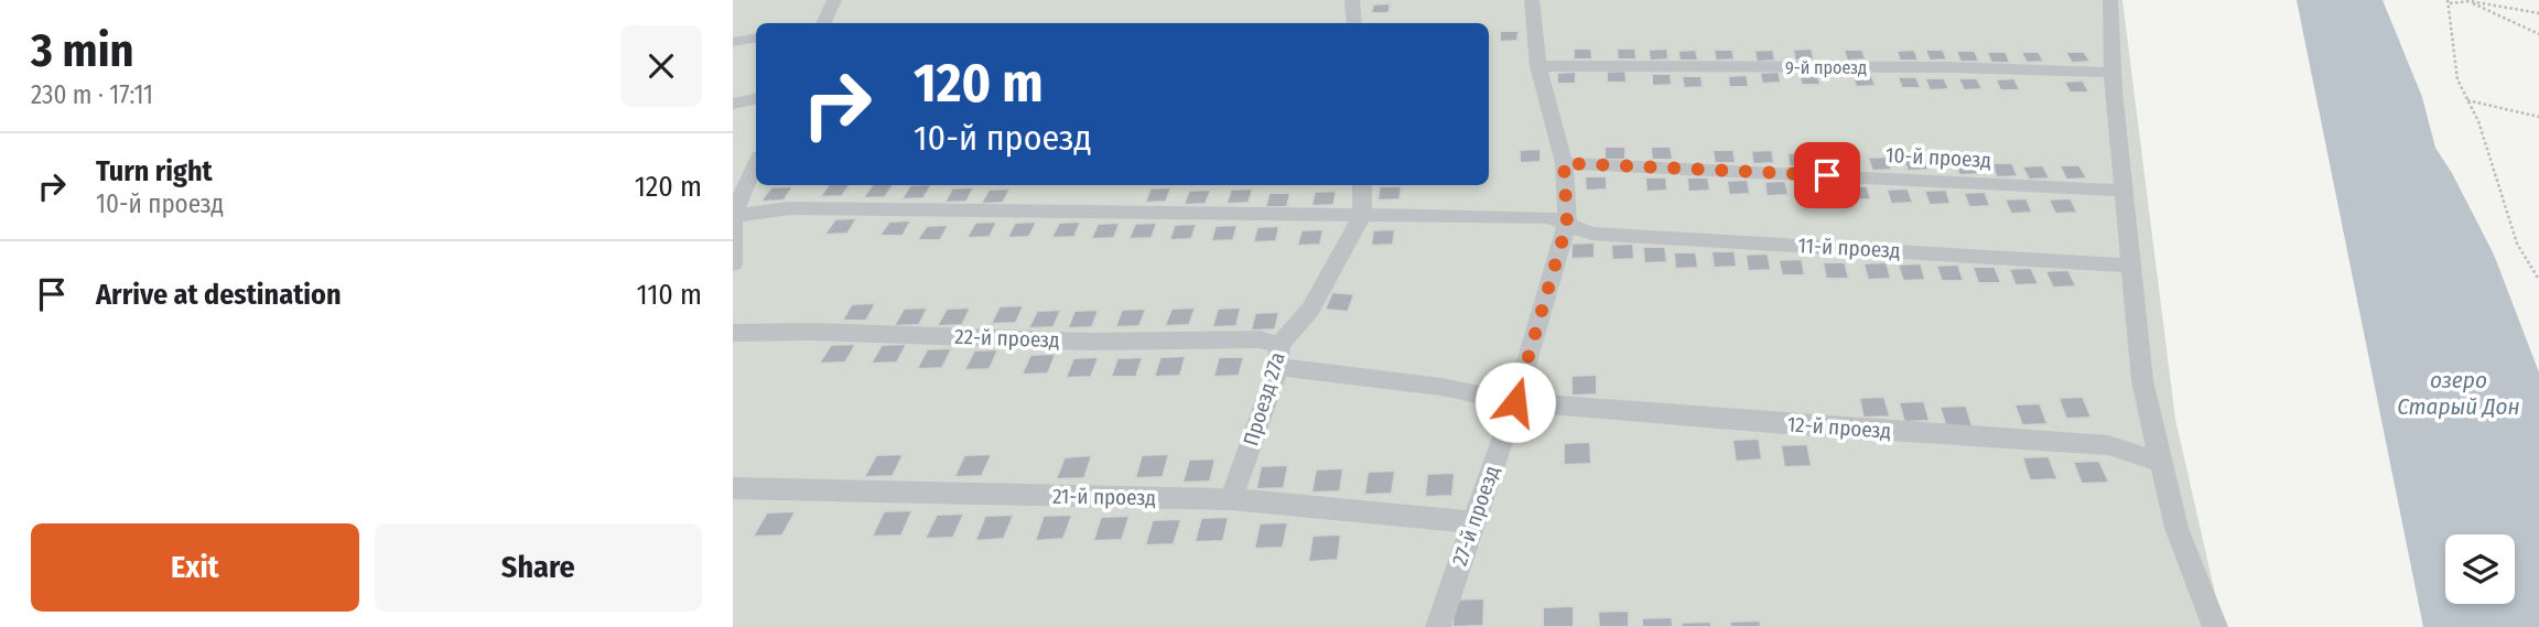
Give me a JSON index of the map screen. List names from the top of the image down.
{
  "streets": {
    "street": [
      "9-й проезд",
      "10-й проезд",
      "11-й проезд",
      "22-й проезд",
      "Проезд 27а",
      "12-й проезд",
      "21-й проезд",
      "27-й проезд"
    ]
  },
  "crossings": [
    ["9-й проезд", "27-й проезд"],
    ["10-й проезд", "27-й проезд"],
    ["11-й проезд", "Проезд 27а"],
    ["11-й проезд", "27-й проезд"],
    ["22-й проезд", "Проезд 27а"],
    ["22-й проезд", "12-й проезд"],
    ["22-й проезд", "27-й проезд"],
    ["Проезд 27а", "21-й проезд"],
    ["12-й проезд", "27-й проезд"],
    ["21-й проезд", "27-й проезд"]
  ],
  "water": ["озеро Старый Дон"],
  "page": {
    "heading": ["3 min", "230 m · 17:11"],
    "turn": ["120 m", "10-й проезд"],
    "list": [
      {
        "name": "Turn right",
        "note": "10-й проезд",
        "value": "120 m"
      },
      {
        "name": "Arrive at destination",
        "value": "110 m"
      }
    ],
    "buttons": ["Exit", "Share"]
  }
}
